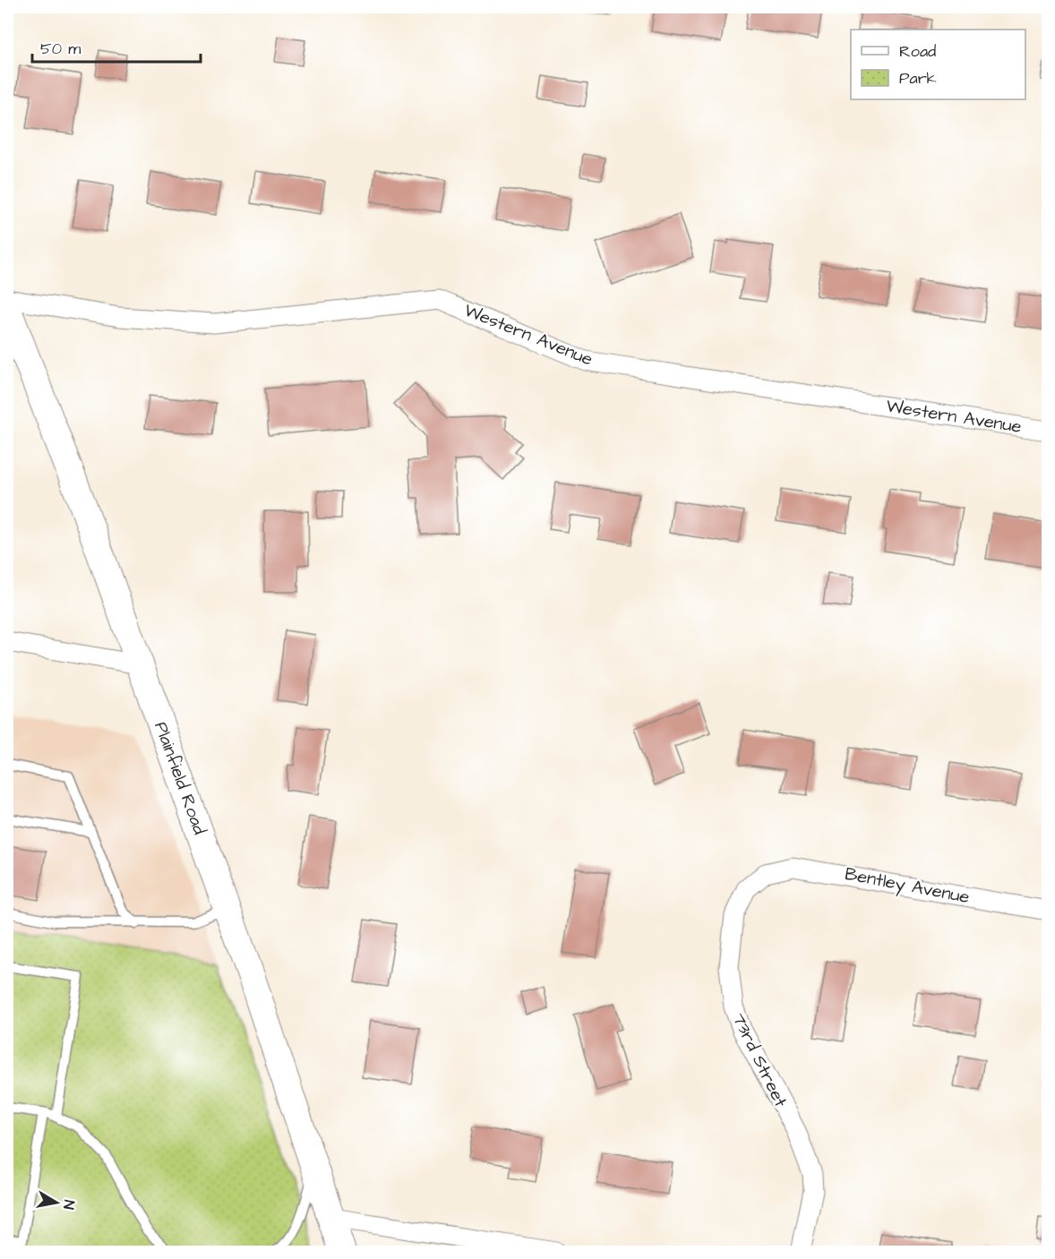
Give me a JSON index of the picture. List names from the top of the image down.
{
  "streets": {
    "main road": ["Plainfield Road"],
    "street": ["Western Avenue", "Bentley Avenue", "73rd Street"]
  },
  "crossings": [
    ["Bentley Avenue", "73rd Street"]
  ],
  "legend": ["Road", "Park"],
  "scale_bar": "50 m",
  "north": "right"
}
